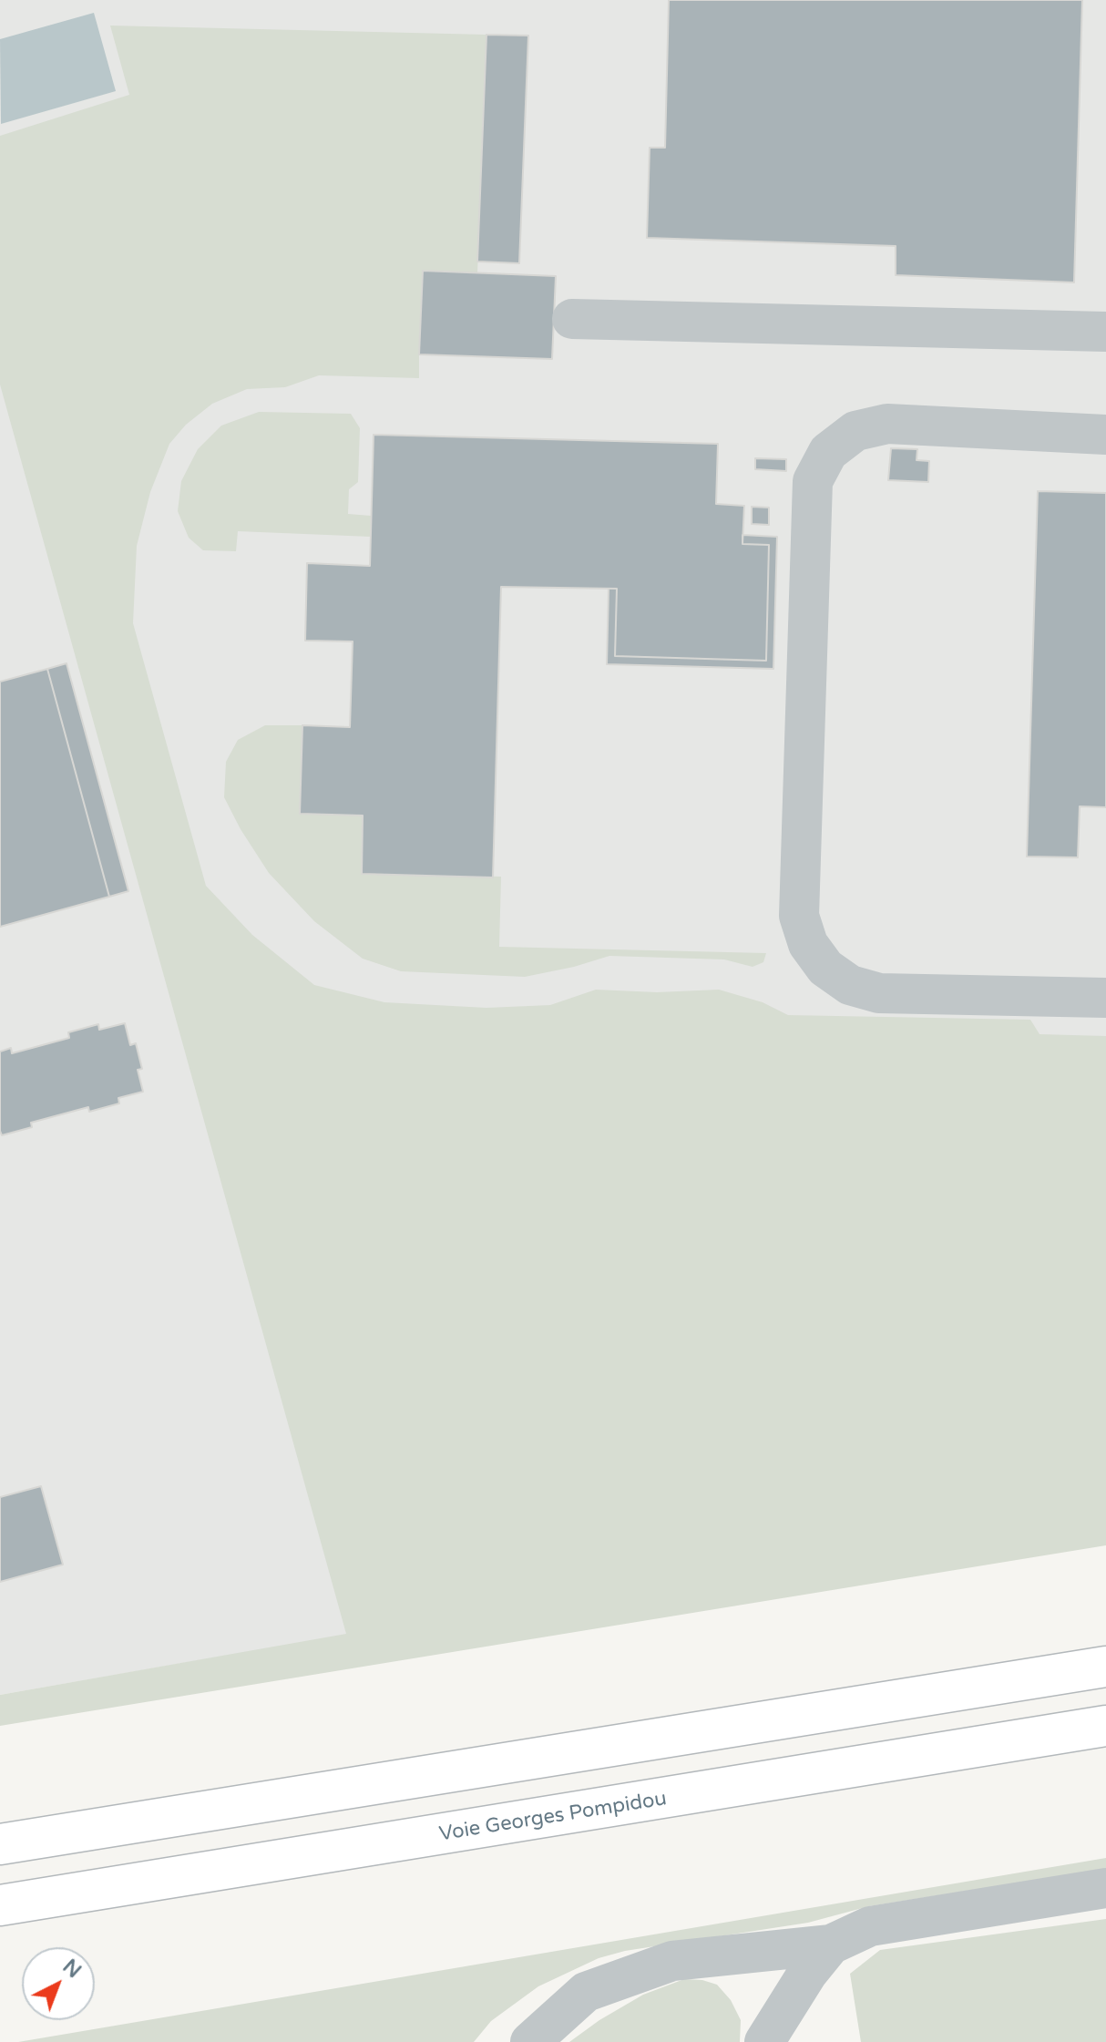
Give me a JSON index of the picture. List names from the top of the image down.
{
  "streets": {
    "highway": ["Voie Georges Pompidou"]
  },
  "north": "top right"
}
